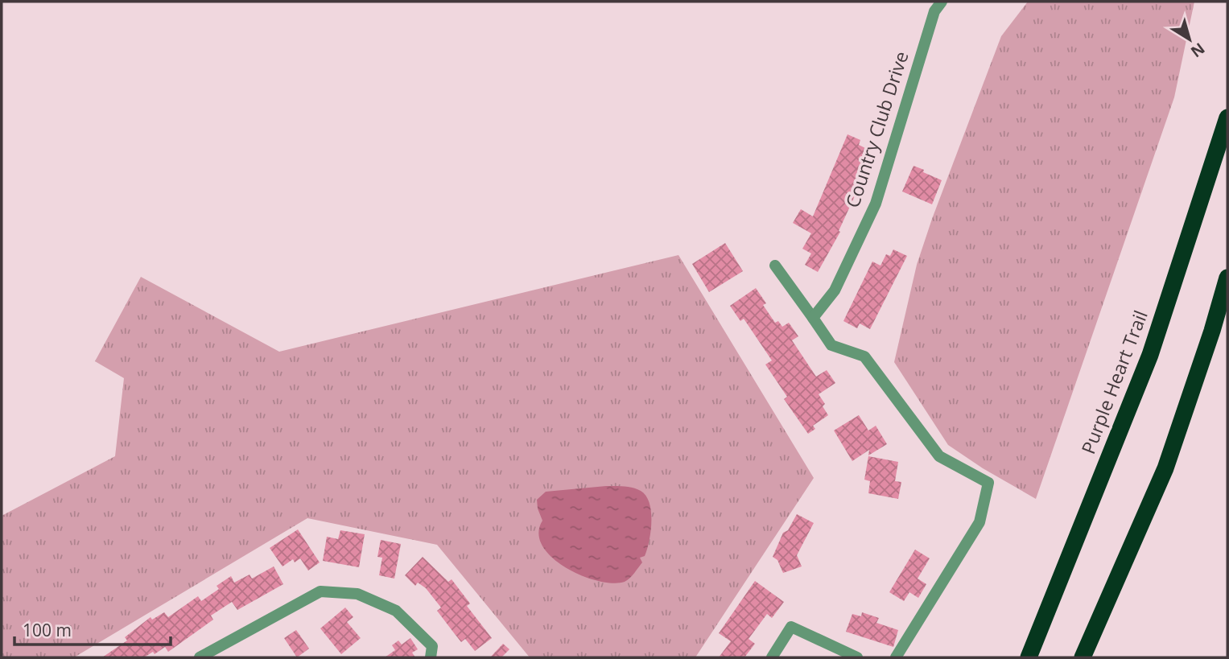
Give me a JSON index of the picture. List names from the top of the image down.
{
  "streets": {
    "highway": ["Purple Heart Trail"],
    "street": ["Country Club Drive"]
  },
  "scale_bar": "100 m",
  "north": "bottom right"
}
